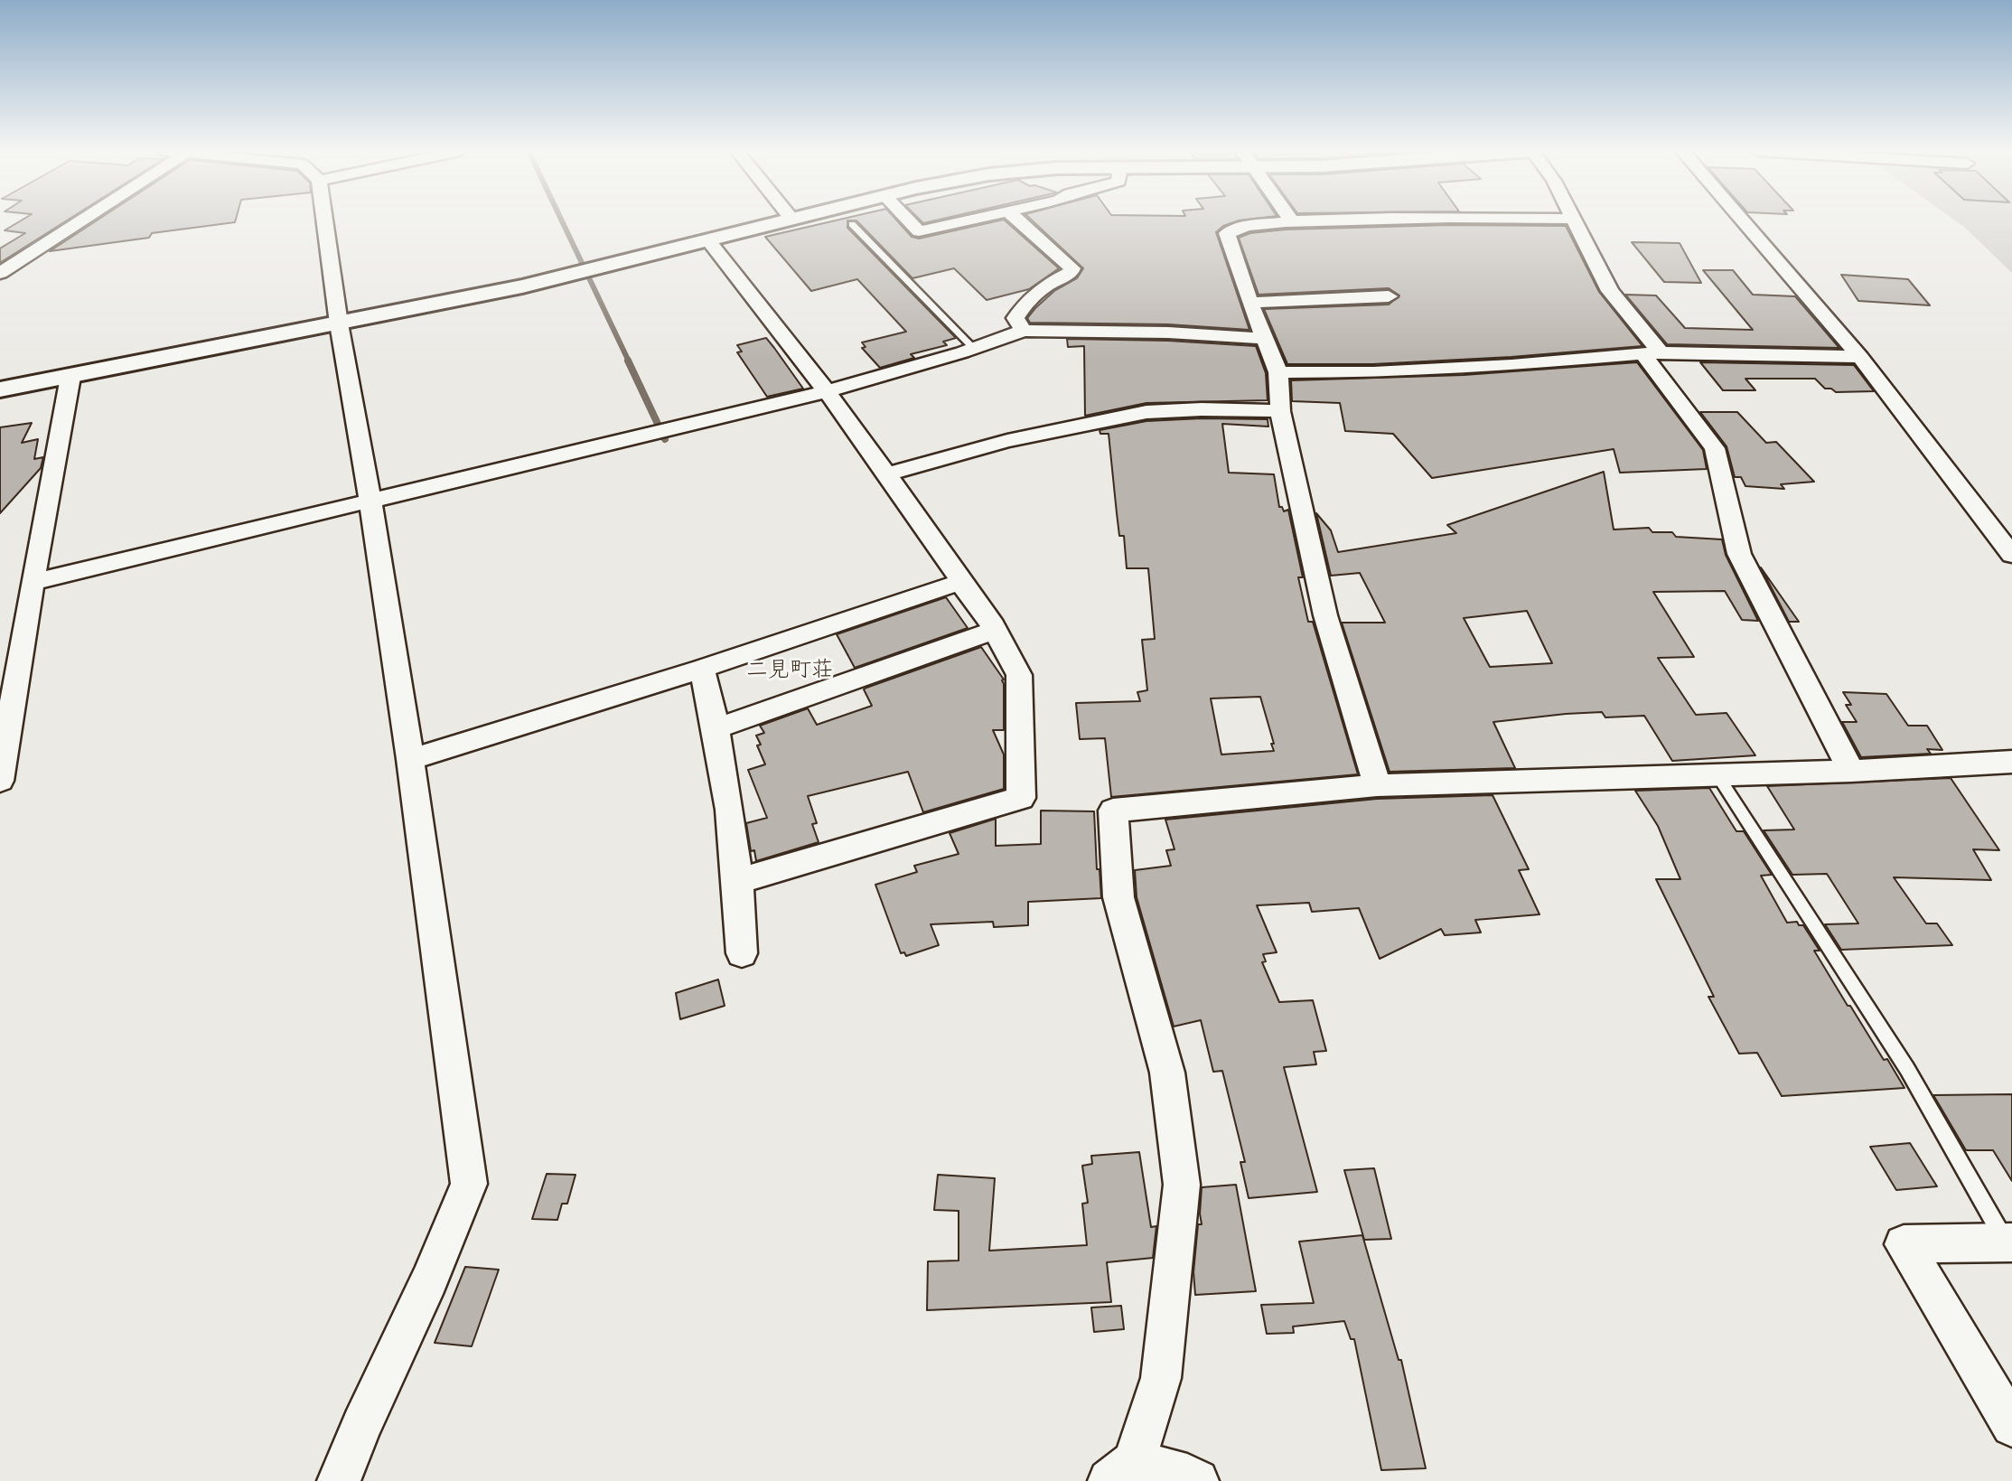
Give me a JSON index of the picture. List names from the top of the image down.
{
  "districts": ["二見町荘"]
}
